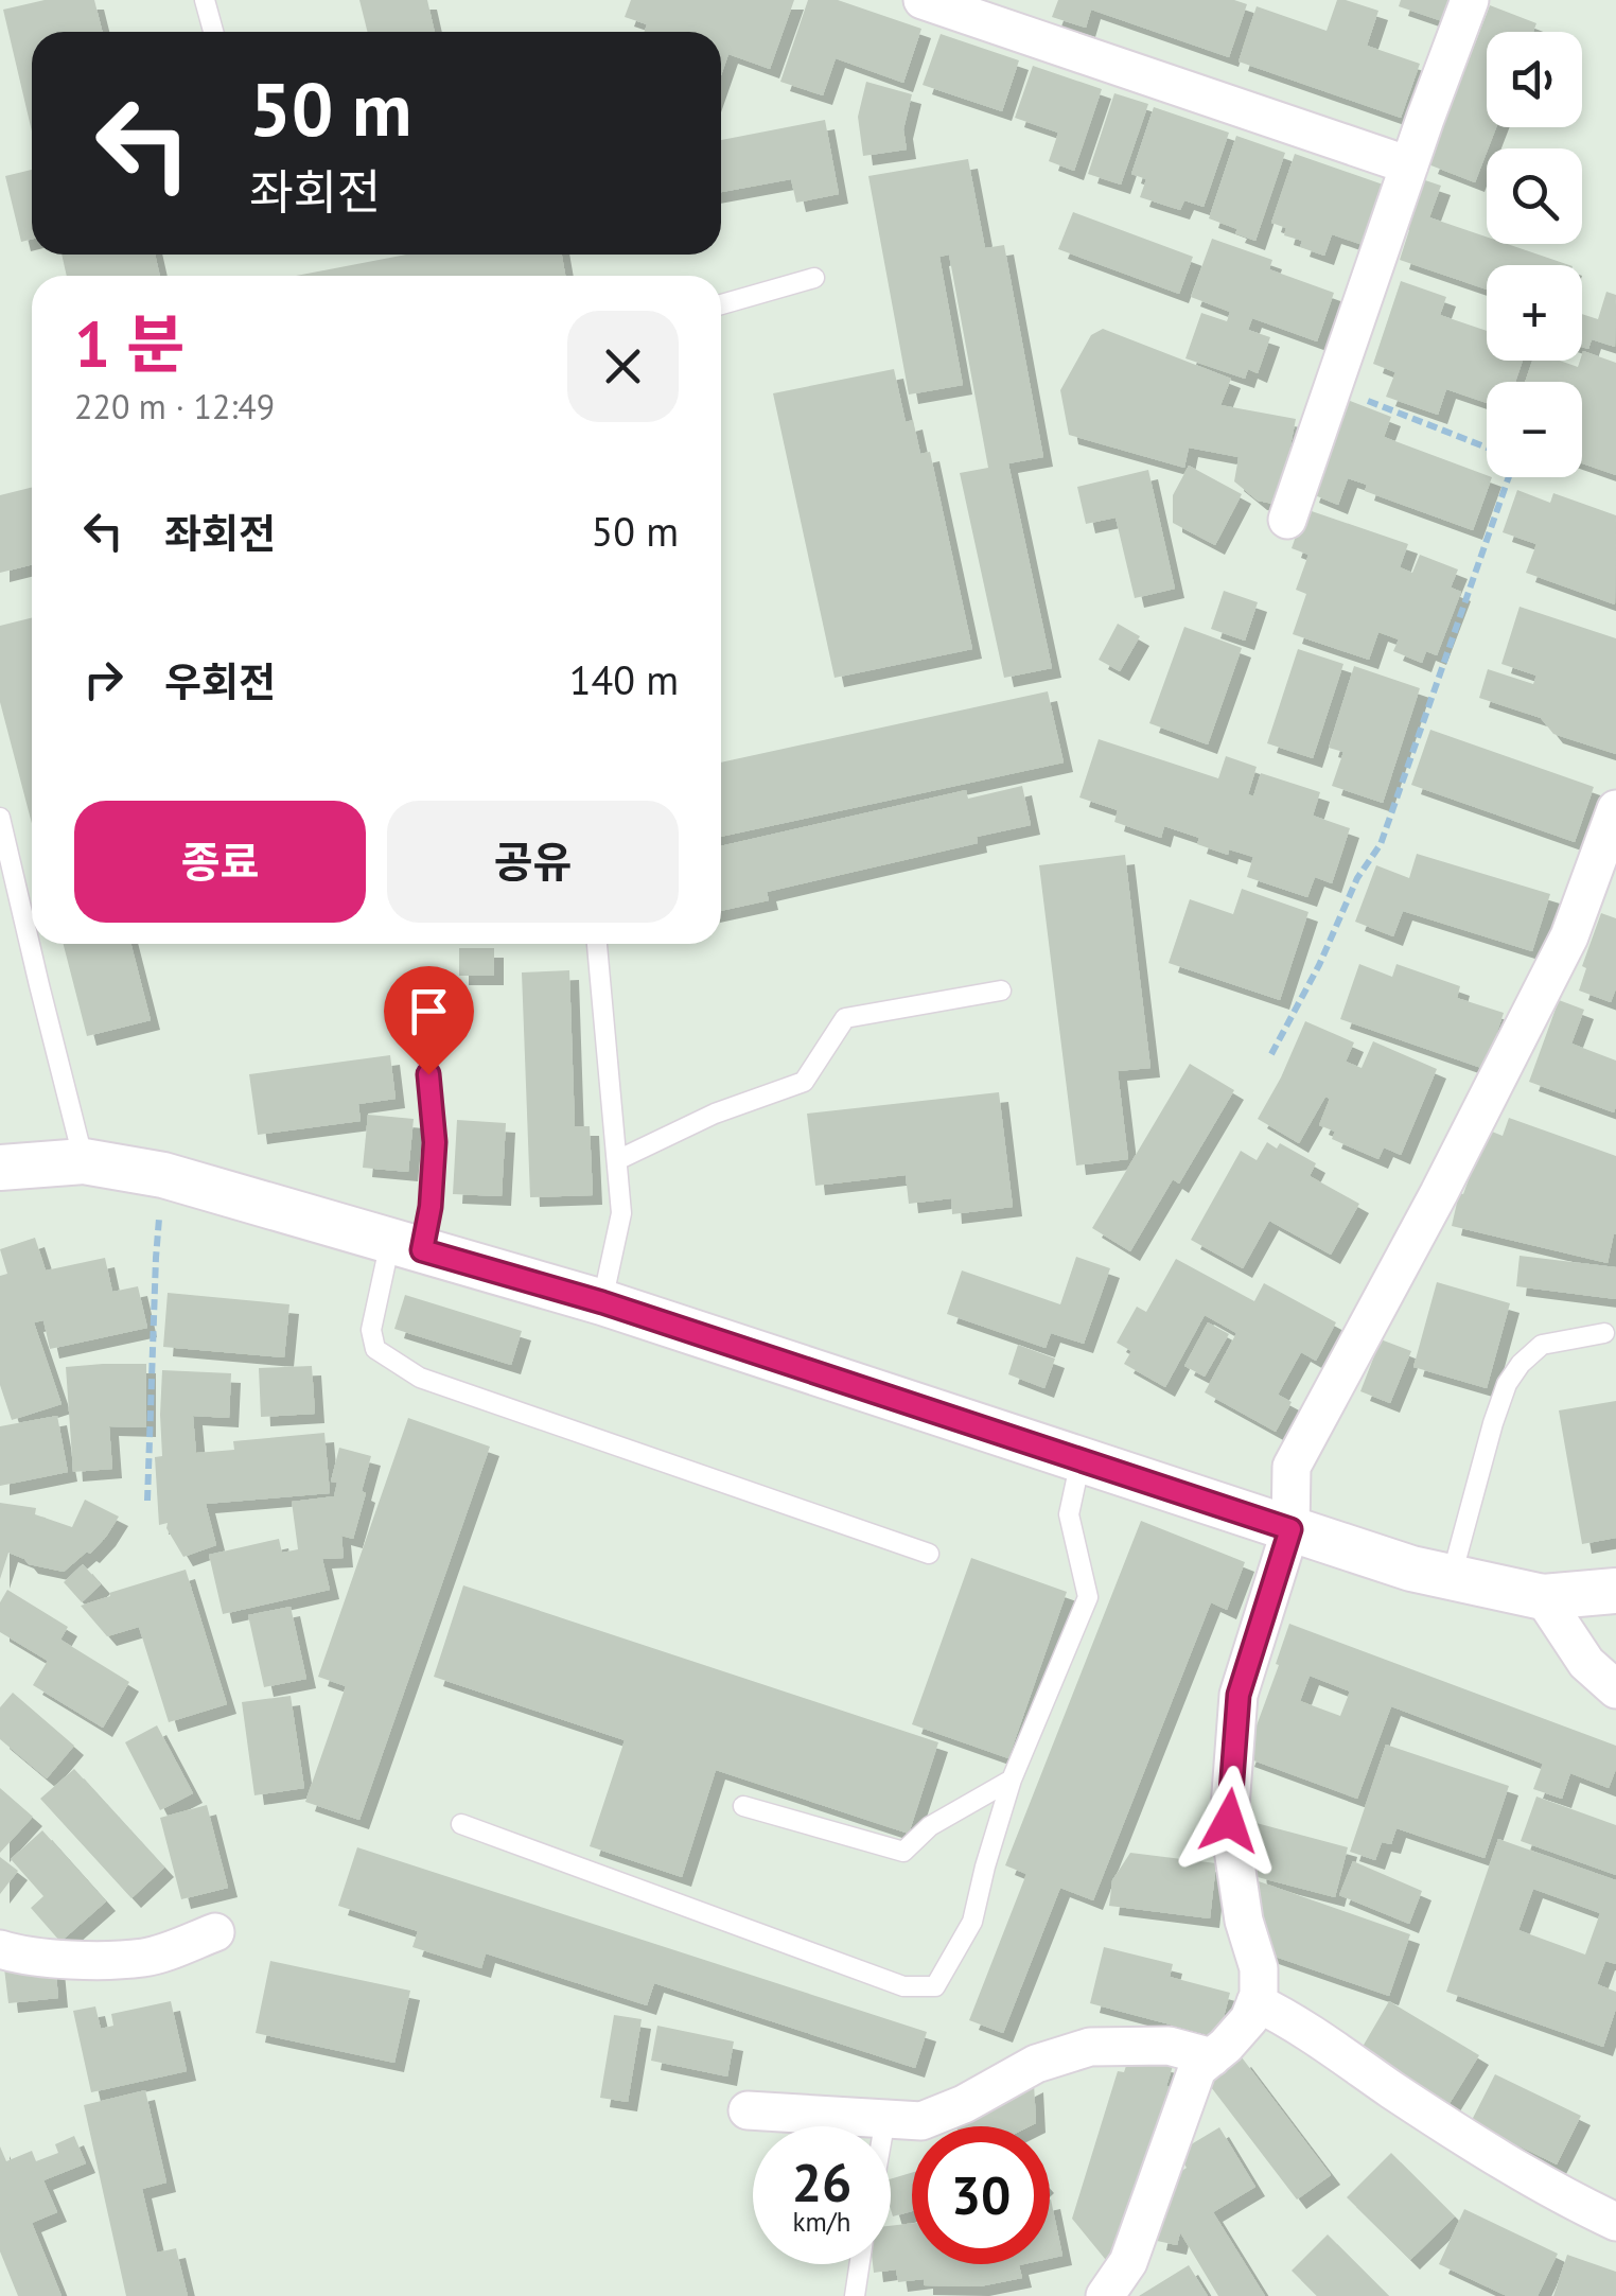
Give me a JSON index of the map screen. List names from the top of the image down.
{
  "page": {
    "map_buttons": ["+", "−"],
    "turn": ["50 m", "좌회전"],
    "heading": ["1 분", "220 m · 12:49"],
    "list": [
      {
        "name": "좌회전",
        "value": "50 m"
      },
      {
        "name": "우회전",
        "value": "140 m"
      }
    ],
    "buttons": ["종료", "공유"],
    "speed": "26 km/h",
    "limit": "30"
  }
}
